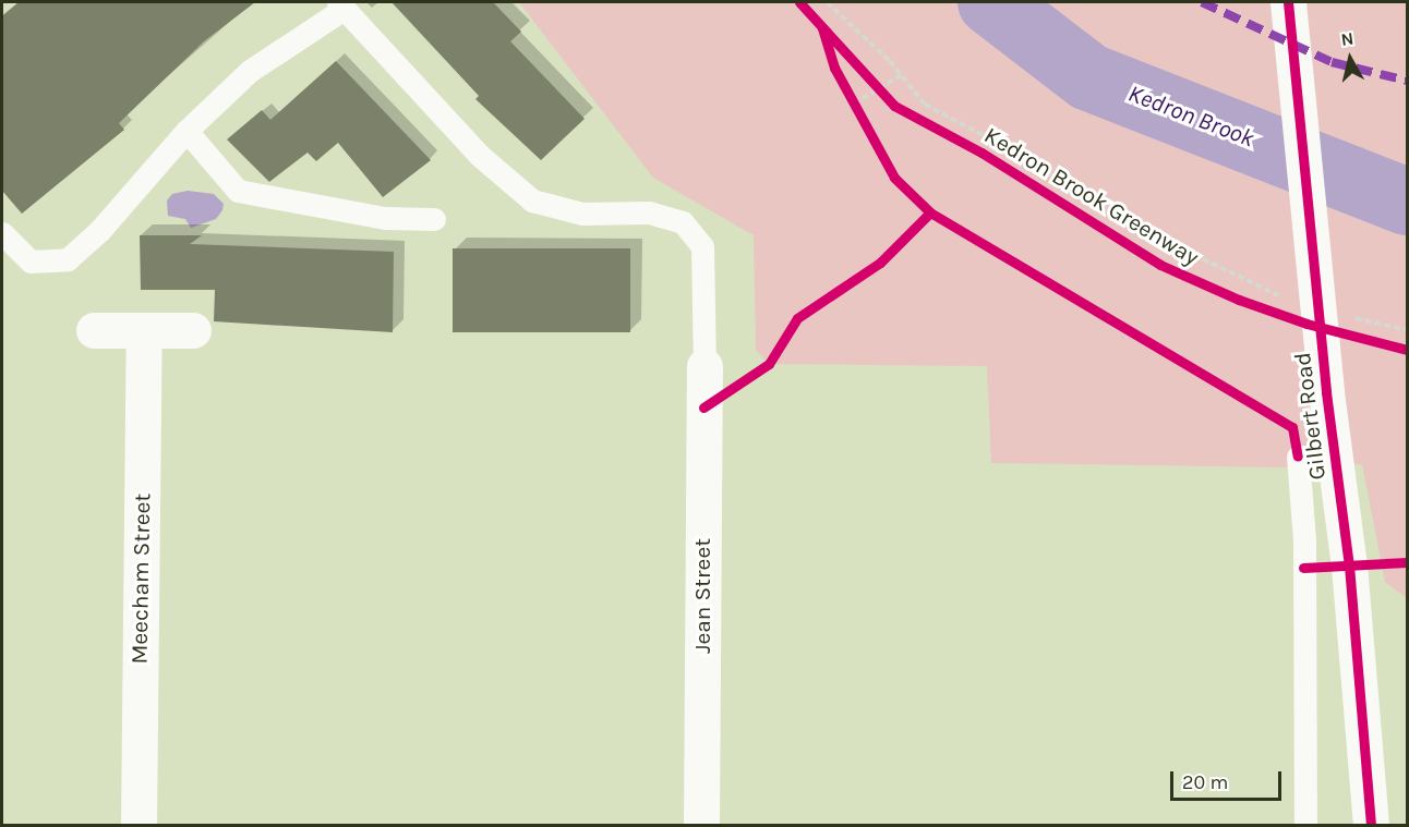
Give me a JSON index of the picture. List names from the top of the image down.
{
  "streets": {
    "street": ["Gilbert Road", "Meecham Street", "Jean Street"],
    "cycle path": ["Kedron Brook Greenway"]
  },
  "water": ["Kedron Brook"],
  "scale_bar": "20 m",
  "north": "top"
}
